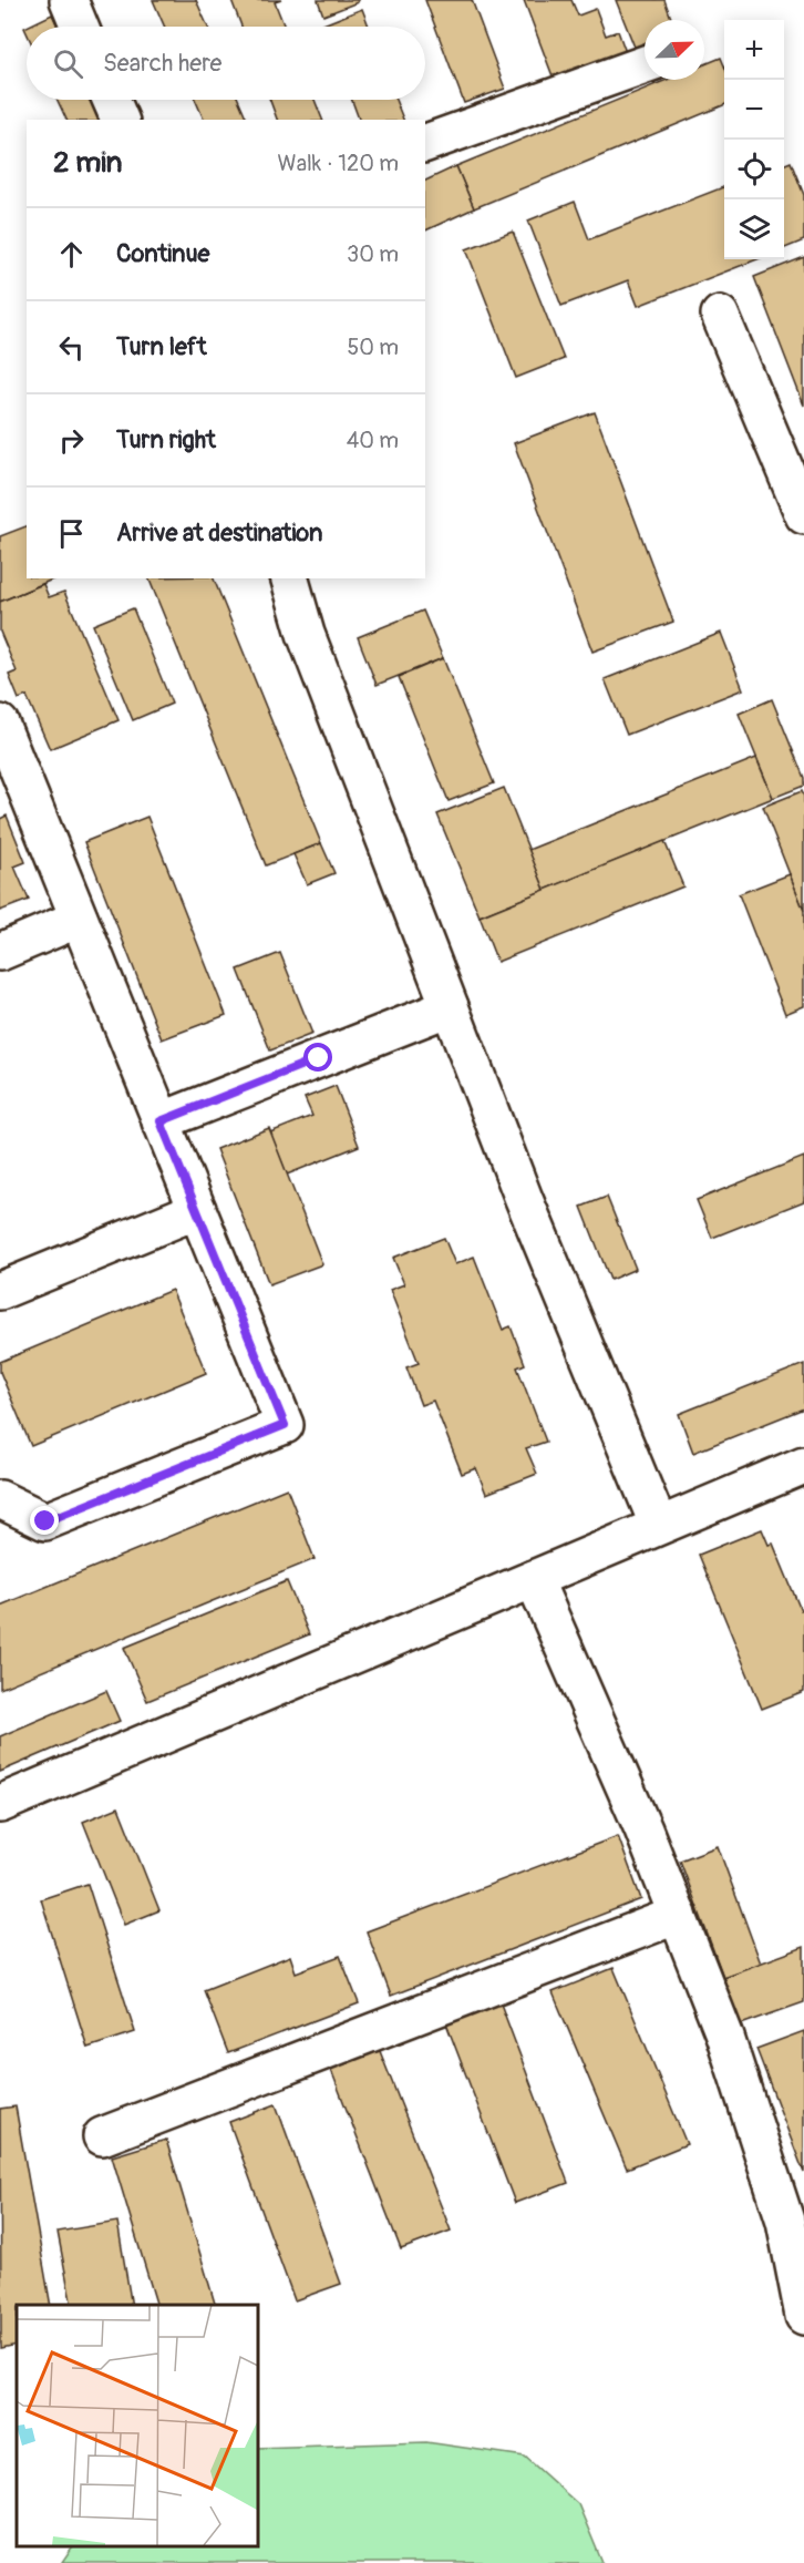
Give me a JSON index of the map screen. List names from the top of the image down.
{
  "north": "top right",
  "page": {
    "map_buttons": ["+", "−"],
    "search": "Search here",
    "heading": ["2 min", "Walk · 120 m"],
    "list": [
      ["Continue", "30 m"],
      ["Turn left", "50 m"],
      ["Turn right", "40 m"],
      "Arrive at destination"
    ]
  }
}
